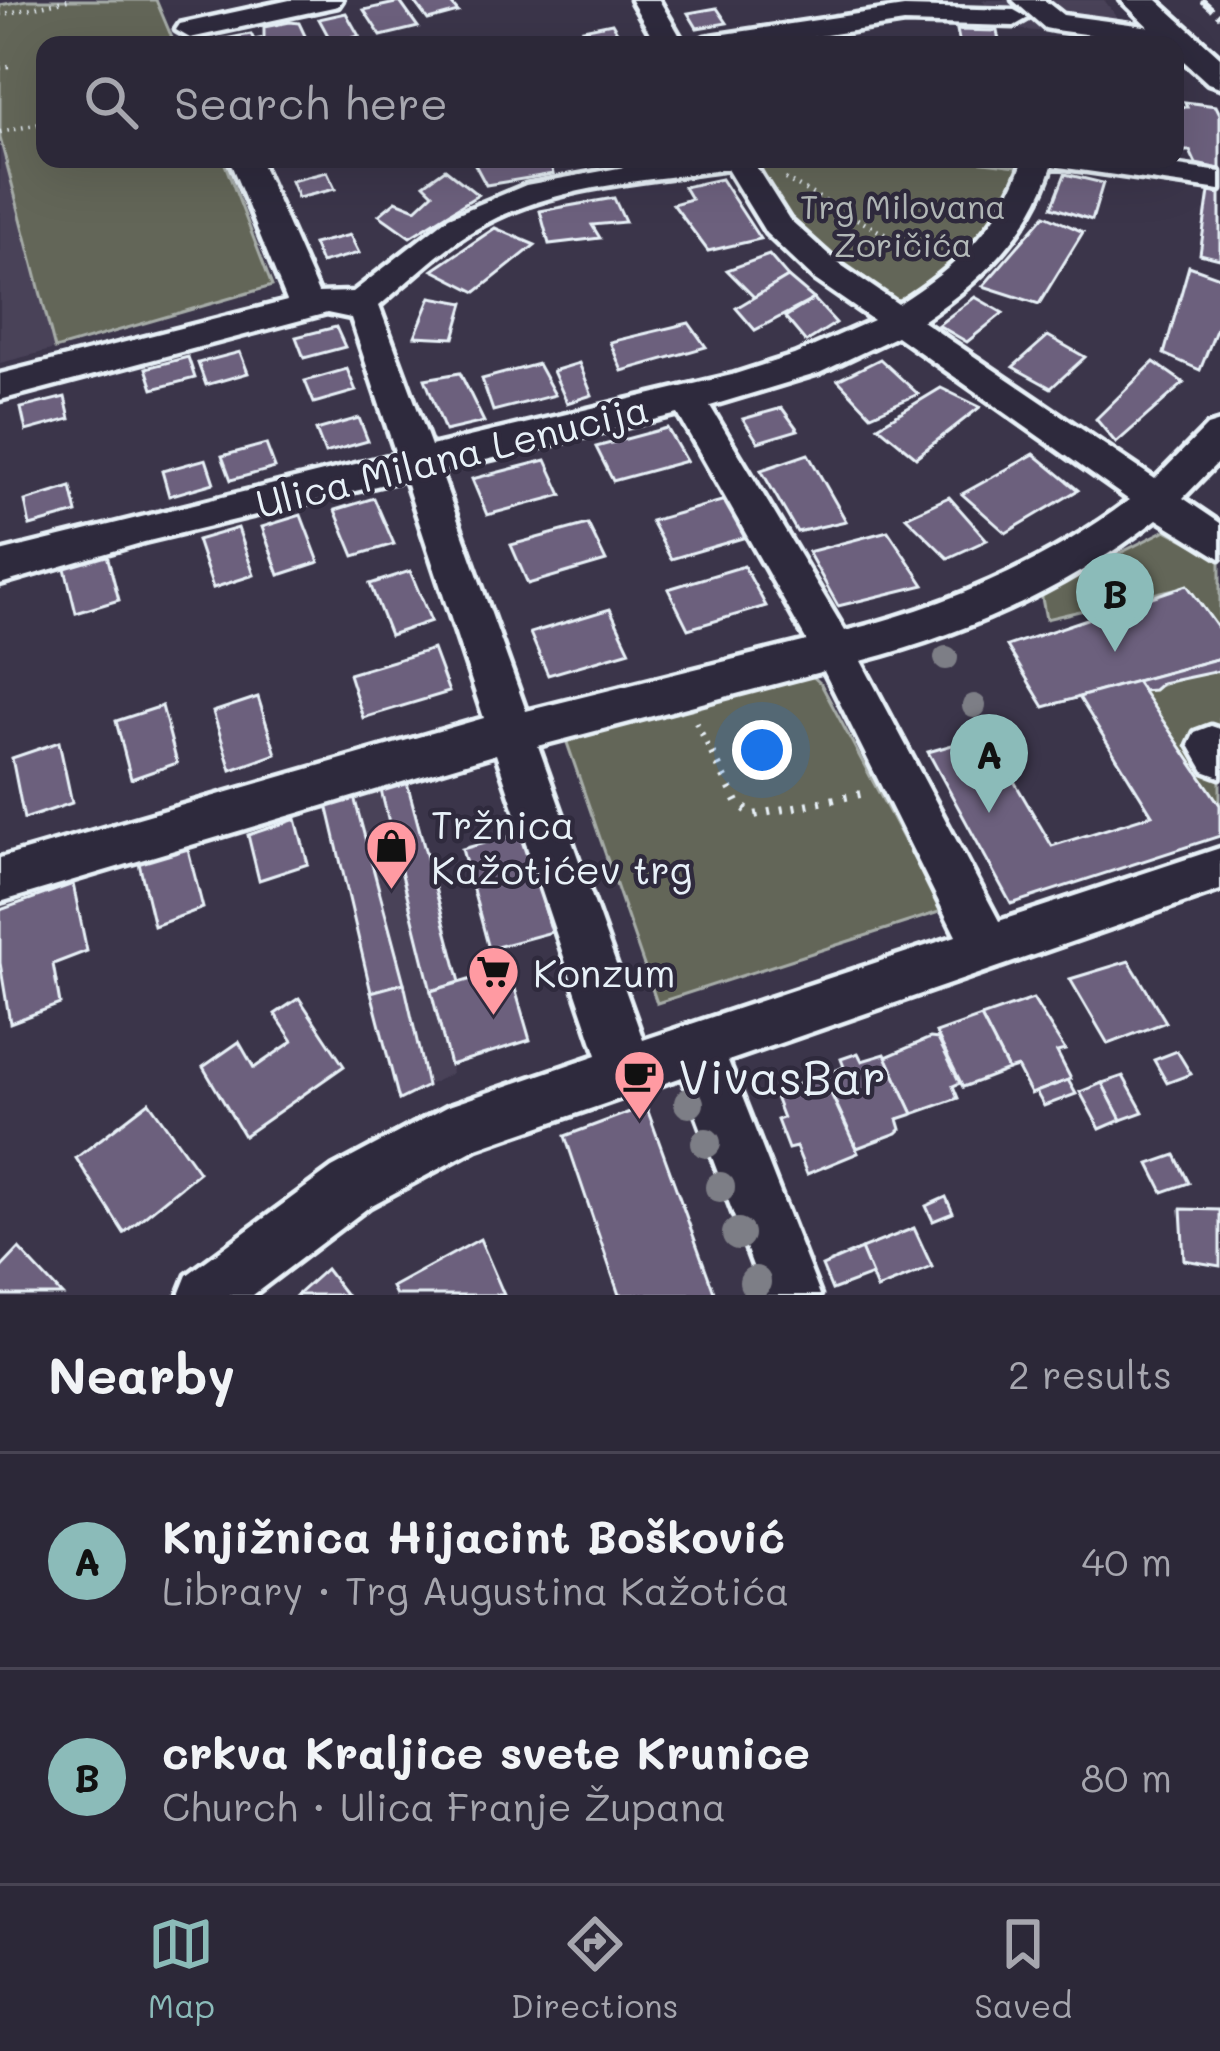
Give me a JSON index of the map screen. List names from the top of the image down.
{
  "streets": {
    "street": ["Ulica Milana Lenucija"]
  },
  "parks": ["Trg Milovana Zoričića"],
  "places": {
    "shop": ["Tržnica Kažotićev trg"],
    "supermarket": ["Konzum"],
    "cafe": ["VivasBar"]
  },
  "page": {
    "search": "Search here",
    "pins": ["B", "A"],
    "heading": ["Nearby", "2 results"],
    "list": [
      {
        "mark": "A",
        "name": "Knjižnica Hijacint Bošković",
        "note": "Library · Trg Augustina Kažotića",
        "value": "40 m"
      },
      {
        "mark": "B",
        "name": "crkva Kraljice svete Krunice",
        "note": "Church · Ulica Franje Župana",
        "value": "80 m"
      }
    ],
    "nav": ["Map", "Directions", "Saved"]
  }
}
